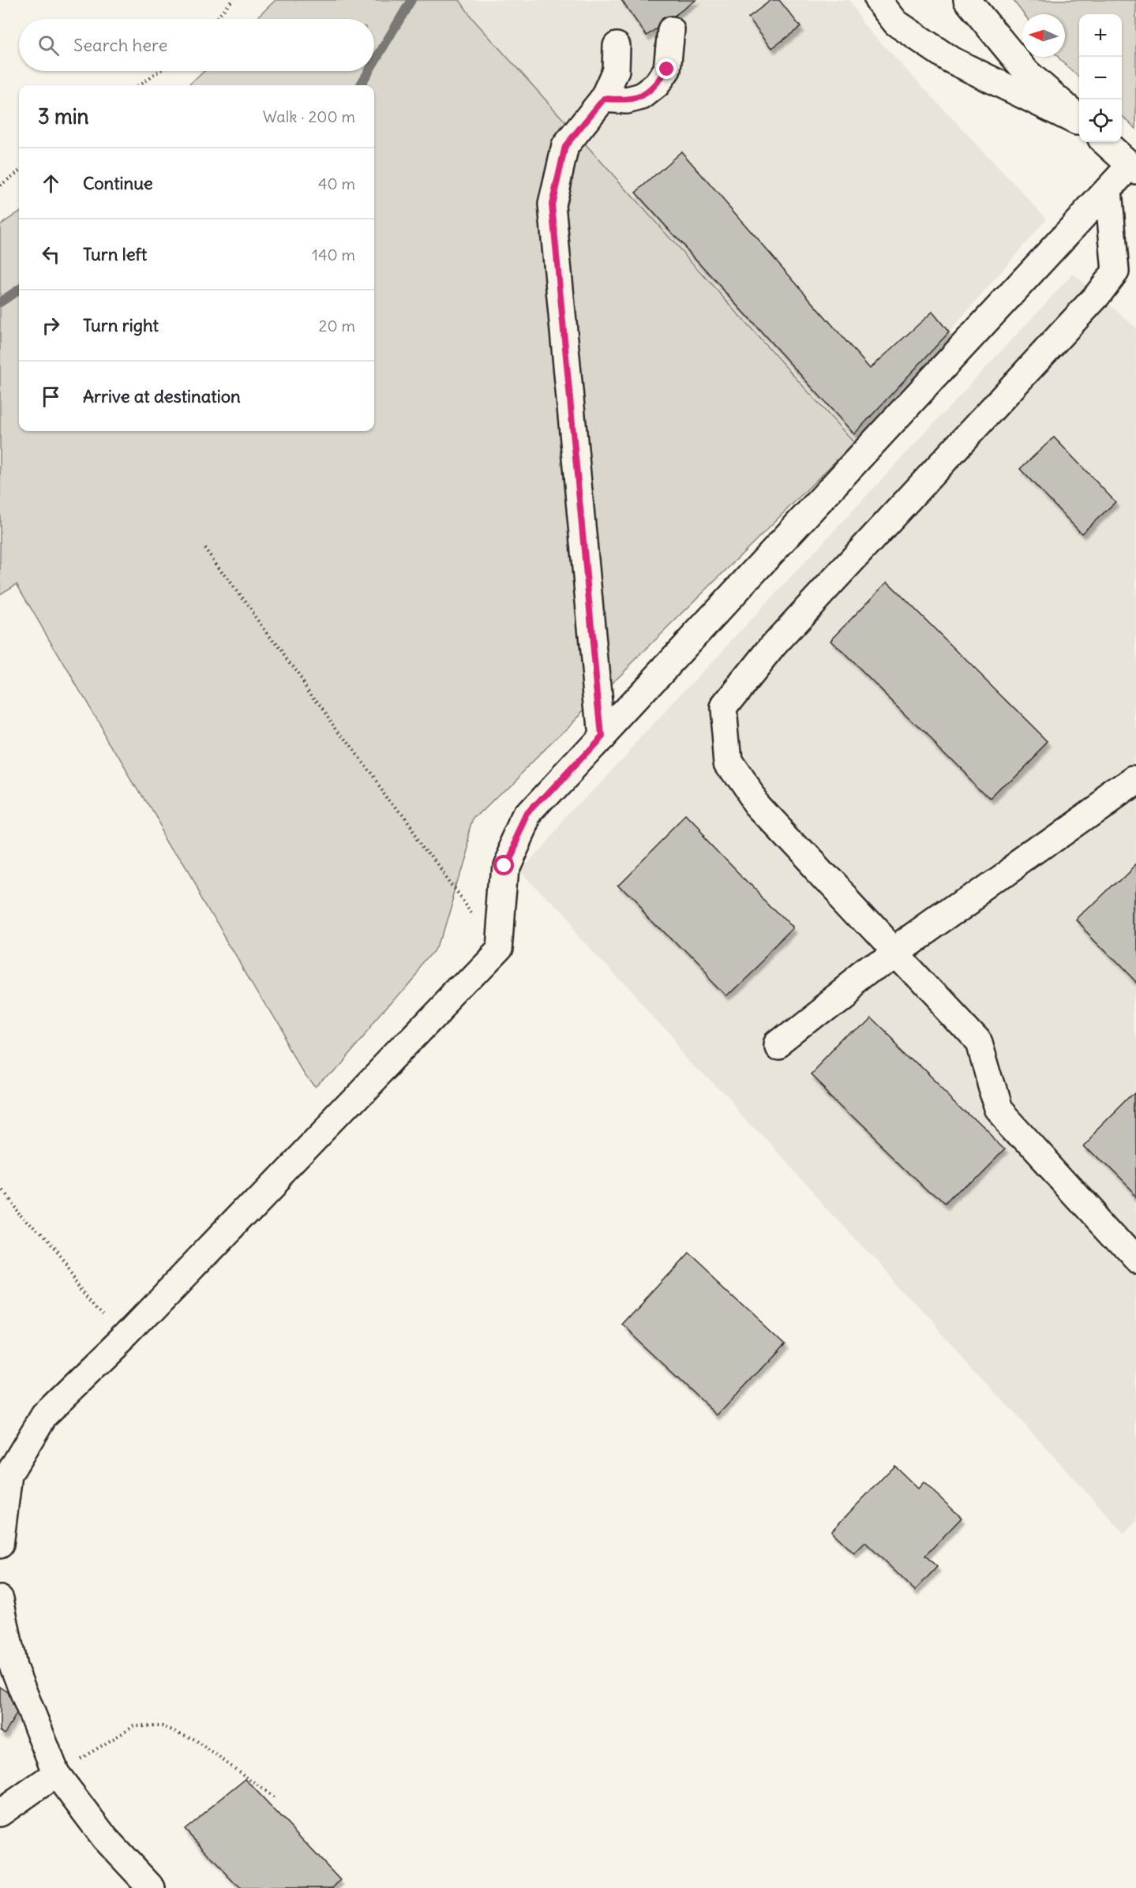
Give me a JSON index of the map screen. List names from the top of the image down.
{
  "north": "left",
  "page": {
    "map_buttons": ["+", "−"],
    "search": "Search here",
    "heading": ["3 min", "Walk · 200 m"],
    "list": [
      ["Continue", "40 m"],
      ["Turn left", "140 m"],
      ["Turn right", "20 m"],
      "Arrive at destination"
    ]
  }
}
